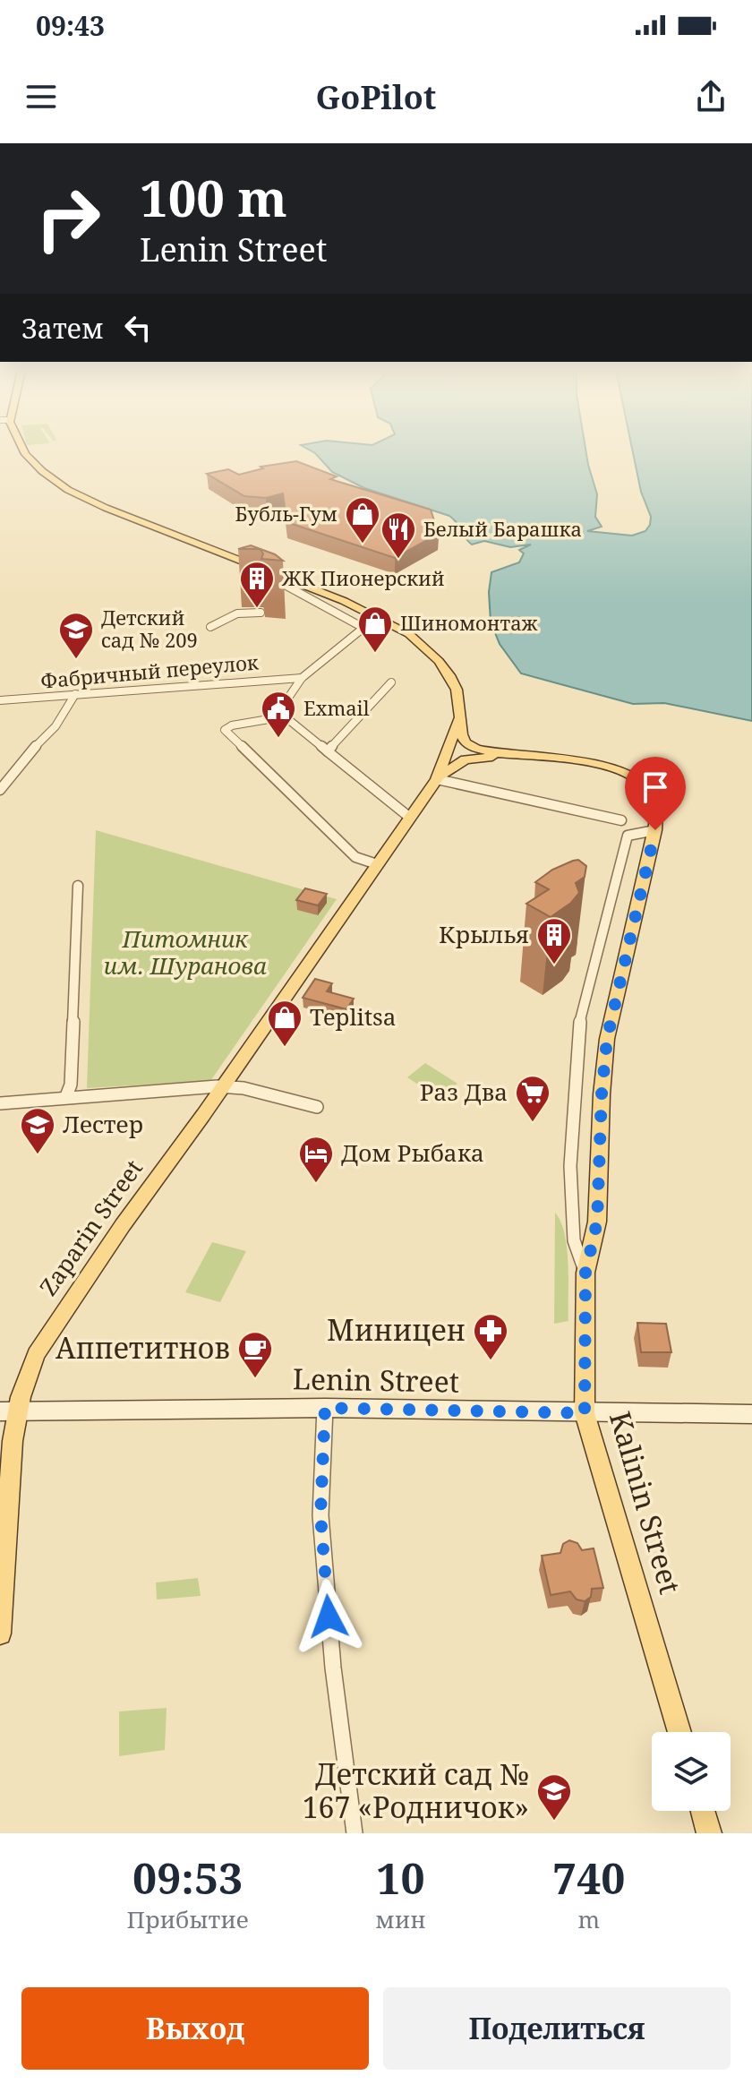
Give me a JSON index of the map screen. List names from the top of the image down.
{
  "streets": {
    "main road": ["Zaparin Street", "Lenin Street", "Kalinin Street"],
    "street": ["Фабричный переулок"]
  },
  "crossings": [
    ["Zaparin Street", "Lenin Street"],
    ["Lenin Street", "Kalinin Street"]
  ],
  "parks": ["Питомник им. Шуранова"],
  "places": {
    "shop": ["Бубль-Гум", "Шиномонтаж", "Teplitsa"],
    "restaurant": ["Белый Барашка"],
    "building": ["ЖК Пионерский", "Крылья"],
    "school or university": ["Детский сад № 209", "Лестер", "Детский сад № 167 «Родничок»"],
    "public building": ["Exmail"],
    "supermarket": ["Раз Два"],
    "hotel": ["Дом Рыбака"],
    "pharmacy": ["Миницен"],
    "cafe": ["Аппетитнов"]
  },
  "page": {
    "status": "09:43",
    "header": "GoPilot",
    "turn": ["100 m", "Lenin Street"],
    "then": "Затем",
    "eta": [
      "09:53",
      "Прибытие",
      "10",
      "мин",
      "740",
      "m"
    ],
    "buttons": ["Выход", "Поделиться"]
  }
}
